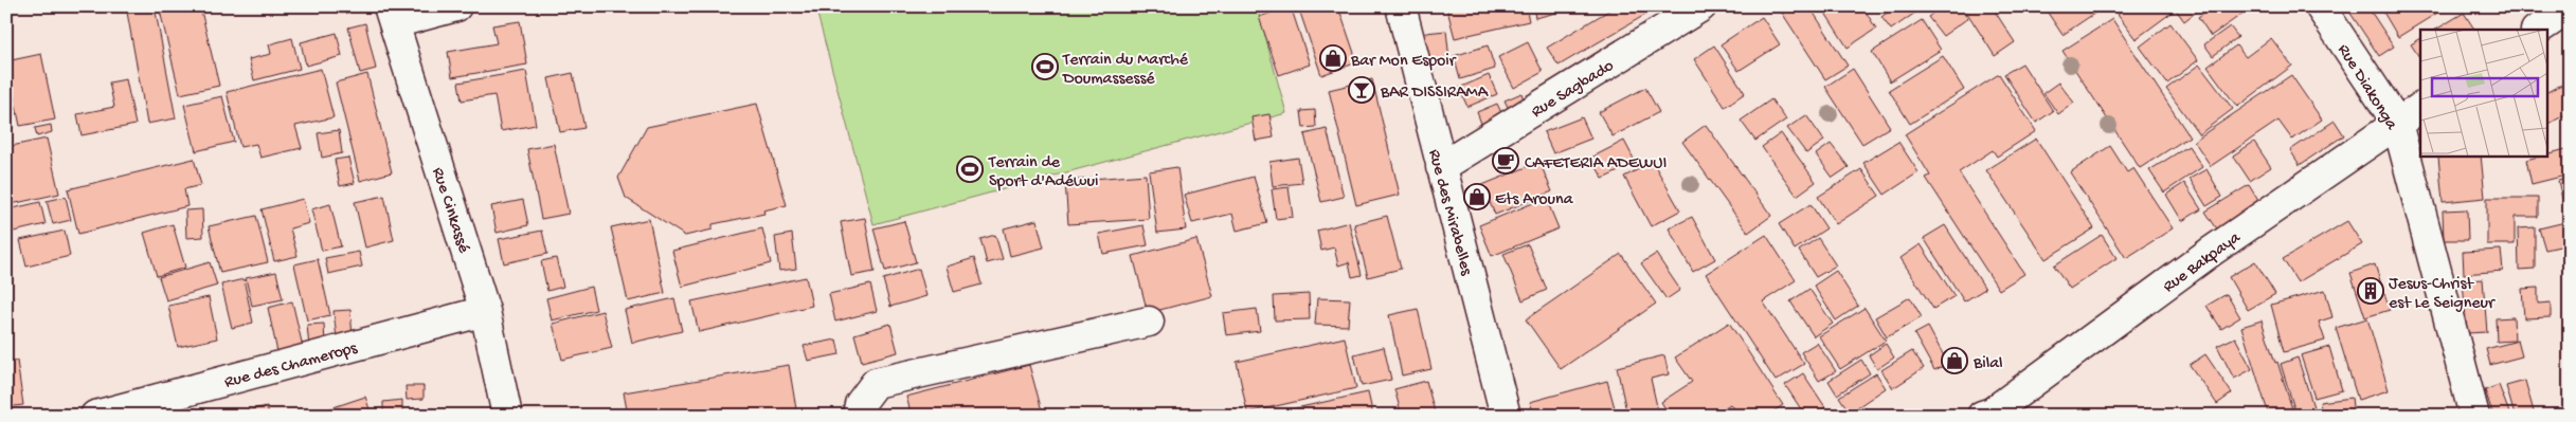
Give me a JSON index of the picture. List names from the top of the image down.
{
  "streets": {
    "street": [
      "Rue Diakonga",
      "Rue Sagbado",
      "Rue Cinkassé",
      "Rue des Mirabelles",
      "Rue Bakpaya",
      "Rue des Chamerops"
    ]
  },
  "crossings": [
    ["Rue Diakonga", "Rue Bakpaya"],
    ["Rue Sagbado", "Rue des Mirabelles"],
    ["Rue Cinkassé", "Rue des Chamerops"]
  ],
  "places": {
    "shop": ["Bar Mon Espoir", "Ets Arouna", "Bilal"],
    "sports": ["Terrain du Marché Doumassessé", "Terrain de Sport d'Adéwui"],
    "bar": ["BAR DISSIRAMA"],
    "cafe": ["CAFETERIA ADEWUI"],
    "building": ["Jesus-Christ est Le Seigneur"]
  }
}
